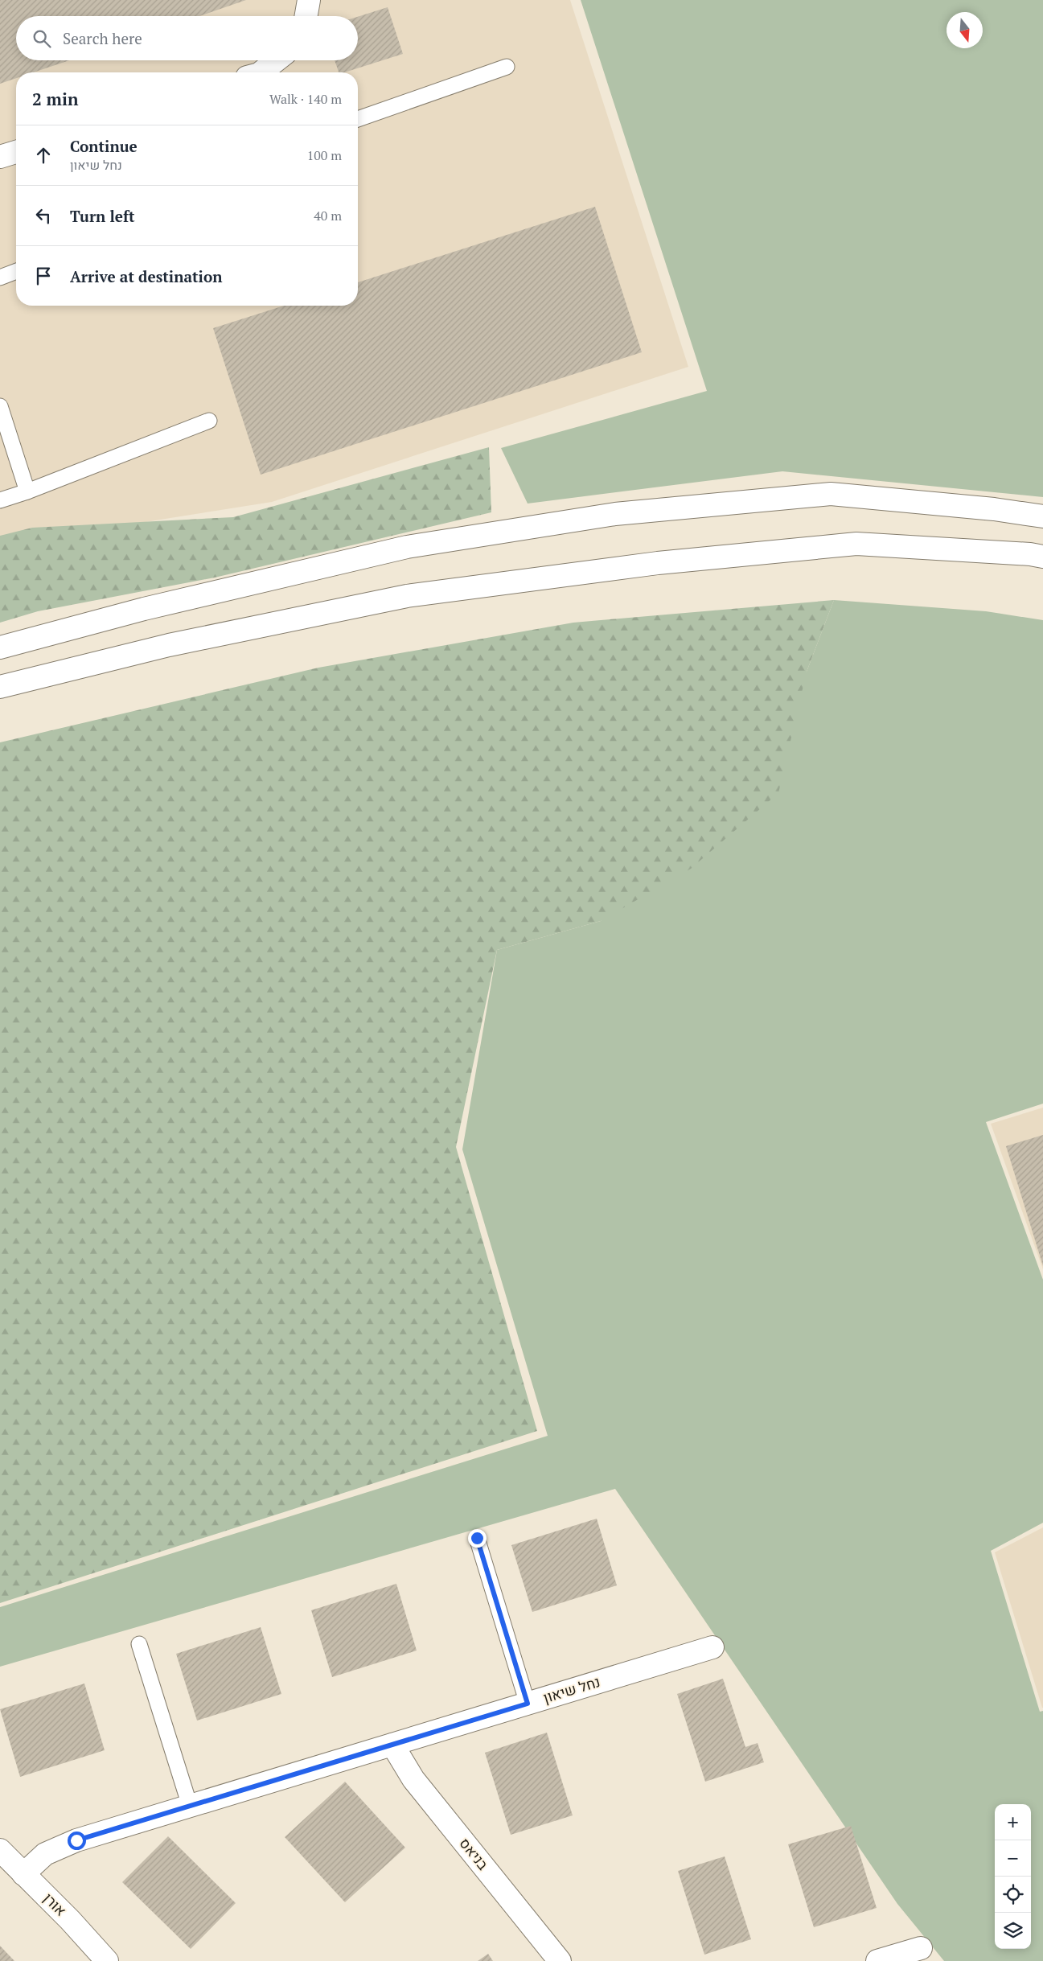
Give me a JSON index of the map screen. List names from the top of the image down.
{
  "streets": {
    "main road": ["נחל שיאון", "בניאס", "אורן"]
  },
  "crossings": [
    ["נחל שיאון", "בניאס"],
    ["נחל שיאון", "אורן"]
  ],
  "north": "bottom",
  "page": {
    "search": "Search here",
    "heading": ["2 min", "Walk · 140 m"],
    "list": [
      ["Continue", "נחל שיאון", "100 m"],
      ["Turn left", "40 m"],
      "Arrive at destination"
    ],
    "map_buttons": ["+", "−"]
  }
}
